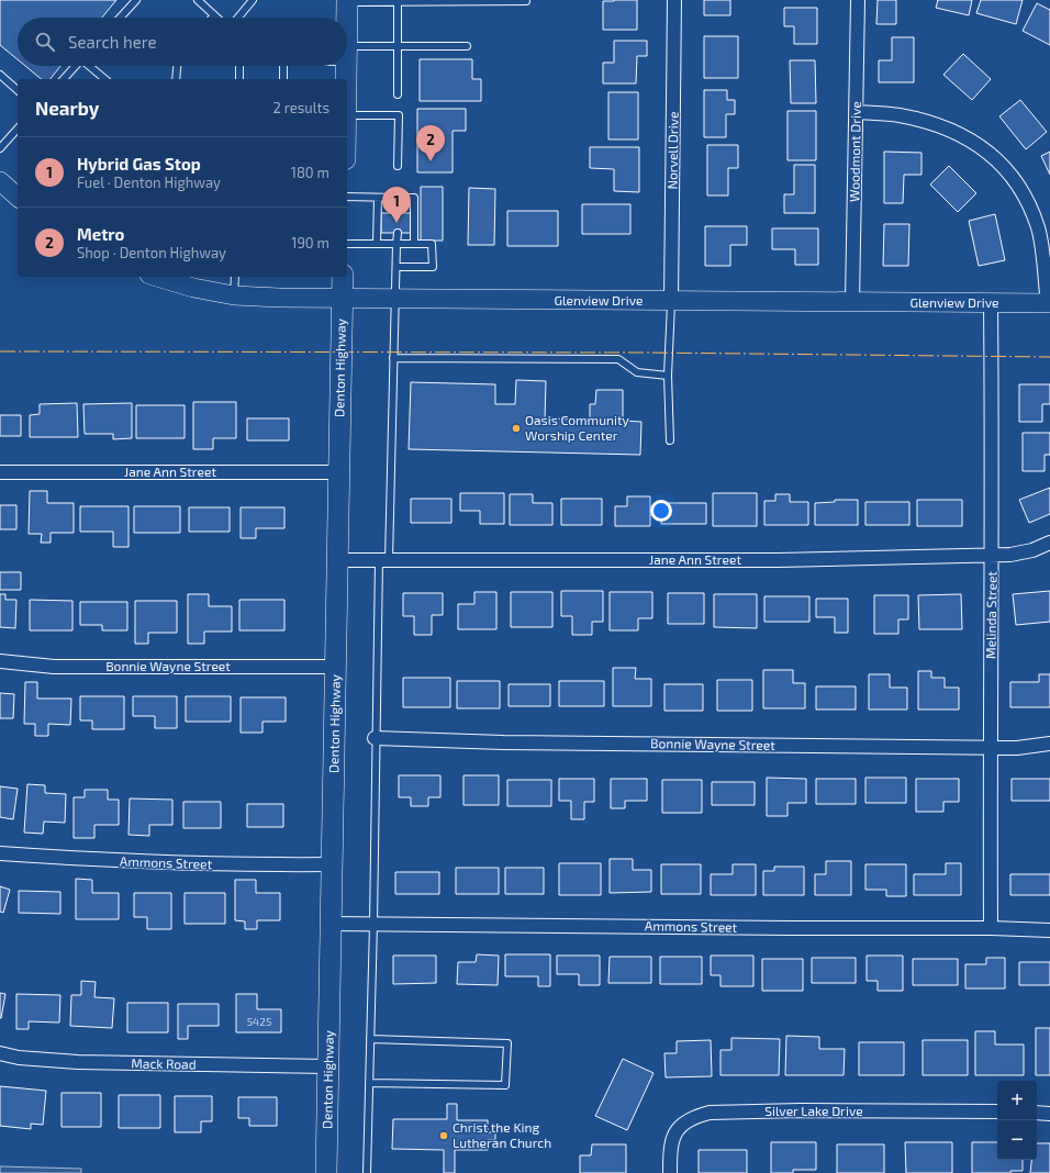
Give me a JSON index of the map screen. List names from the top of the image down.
{
  "streets": {
    "main road": ["Glenview Drive", "Denton Highway"],
    "street": [
      "Norvell Drive",
      "Woodmont Drive",
      "Jane Ann Street",
      "Melinda Street",
      "Bonnie Wayne Street",
      "Ammons Street",
      "Mack Road",
      "Silver Lake Drive"
    ]
  },
  "crossings": [
    ["Norvell Drive", "Glenview Drive"],
    ["Woodmont Drive", "Glenview Drive"],
    ["Glenview Drive", "Denton Highway"],
    ["Glenview Drive", "Melinda Street"],
    ["Denton Highway", "Jane Ann Street"],
    ["Denton Highway", "Bonnie Wayne Street"],
    ["Denton Highway", "Ammons Street"],
    ["Denton Highway", "Mack Road"],
    ["Jane Ann Street", "Melinda Street"],
    ["Melinda Street", "Bonnie Wayne Street"],
    ["Melinda Street", "Ammons Street"]
  ],
  "places": ["Oasis Community Worship Center", "Christ the King Lutheran Church"],
  "house_numbers": ["5425"],
  "page": {
    "search": "Search here",
    "heading": ["Nearby", "2 results"],
    "pins": ["2", "1"],
    "list": [
      {
        "mark": "1",
        "name": "Hybrid Gas Stop",
        "note": "Fuel · Denton Highway",
        "value": "180 m"
      },
      {
        "mark": "2",
        "name": "Metro",
        "note": "Shop · Denton Highway",
        "value": "190 m"
      }
    ],
    "map_buttons": ["+", "−"]
  }
}
